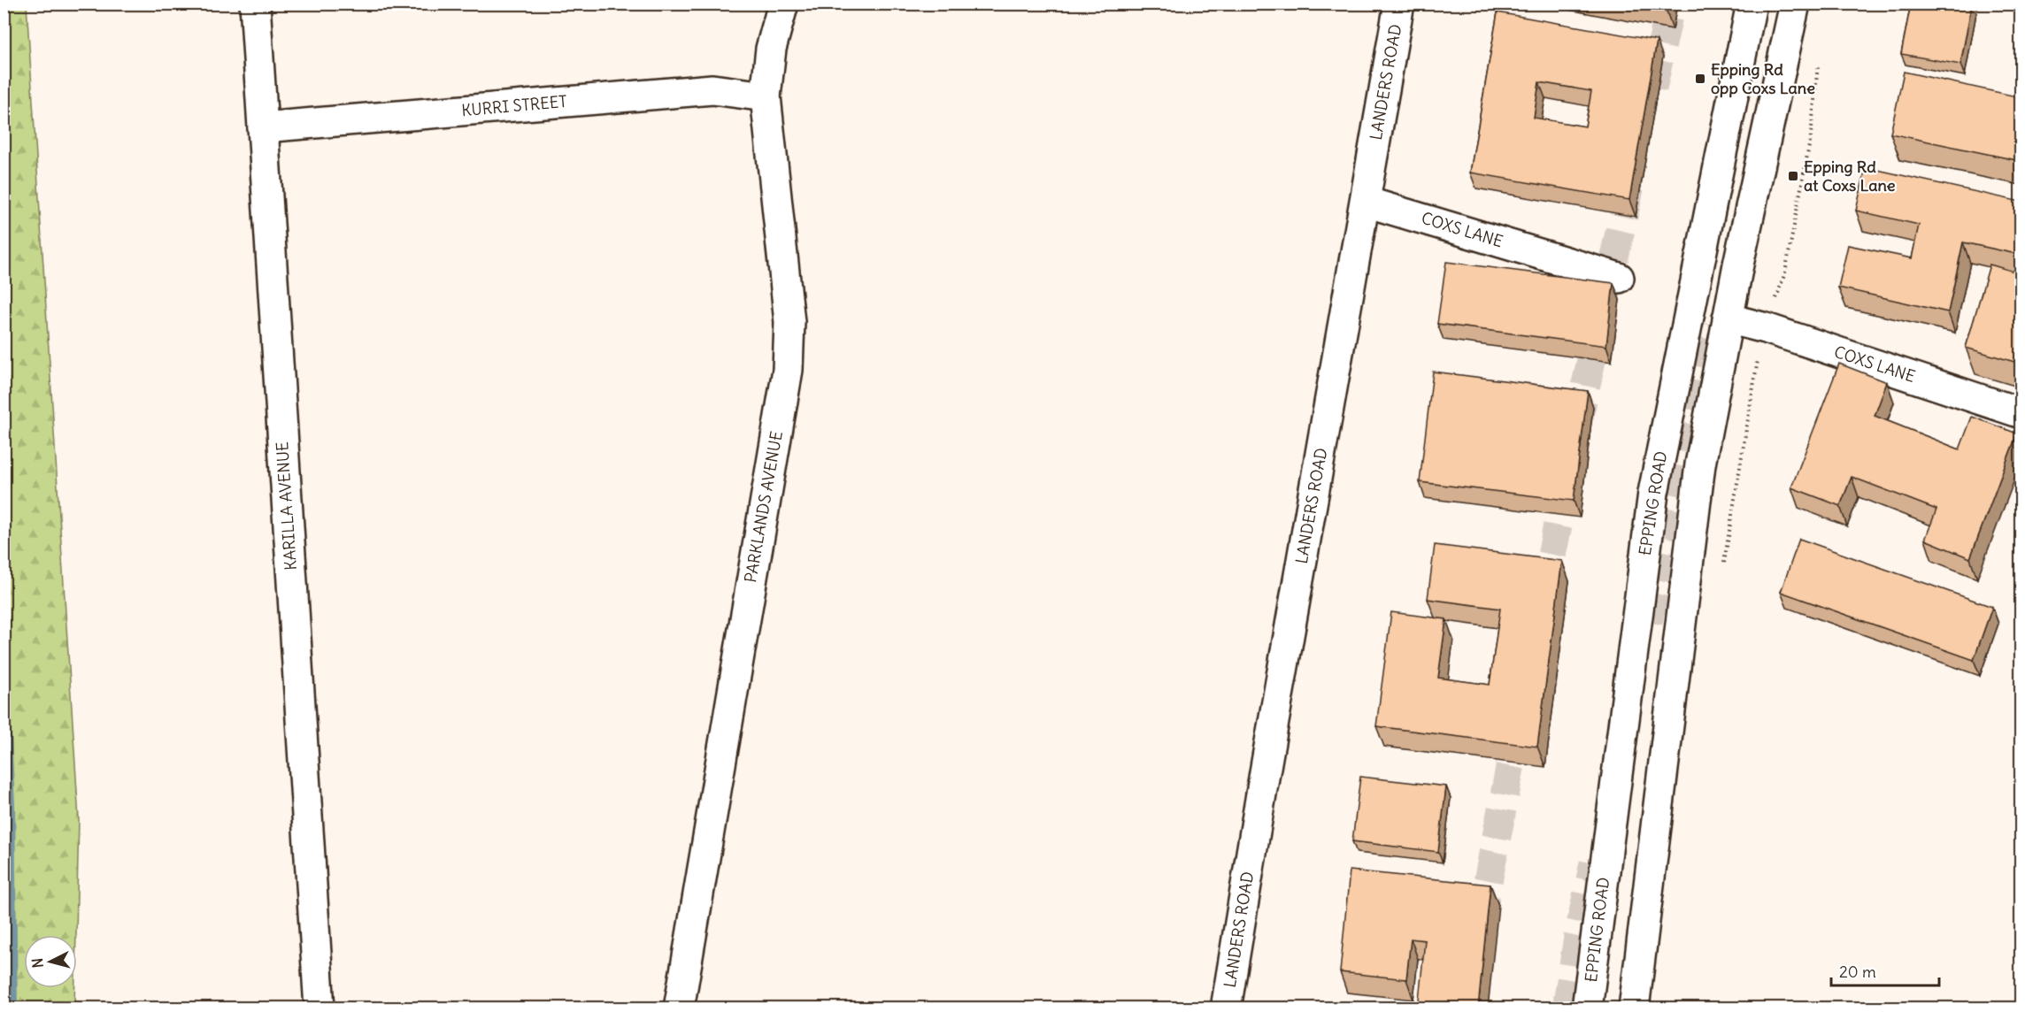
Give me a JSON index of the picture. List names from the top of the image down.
{
  "streets": {
    "street": [
      "LANDERS ROAD",
      "KURRI STREET",
      "COXS LANE",
      "EPPING ROAD",
      "KARILLA AVENUE",
      "PARKLANDS AVENUE"
    ]
  },
  "crossings": [
    ["LANDERS ROAD", "COXS LANE"],
    ["KURRI STREET", "KARILLA AVENUE"],
    ["KURRI STREET", "PARKLANDS AVENUE"]
  ],
  "places": {
    "transit": ["Epping Rd opp Coxs Lane", "Epping Rd at Coxs Lane"]
  },
  "scale_bar": "20 m",
  "north": "left"
}
